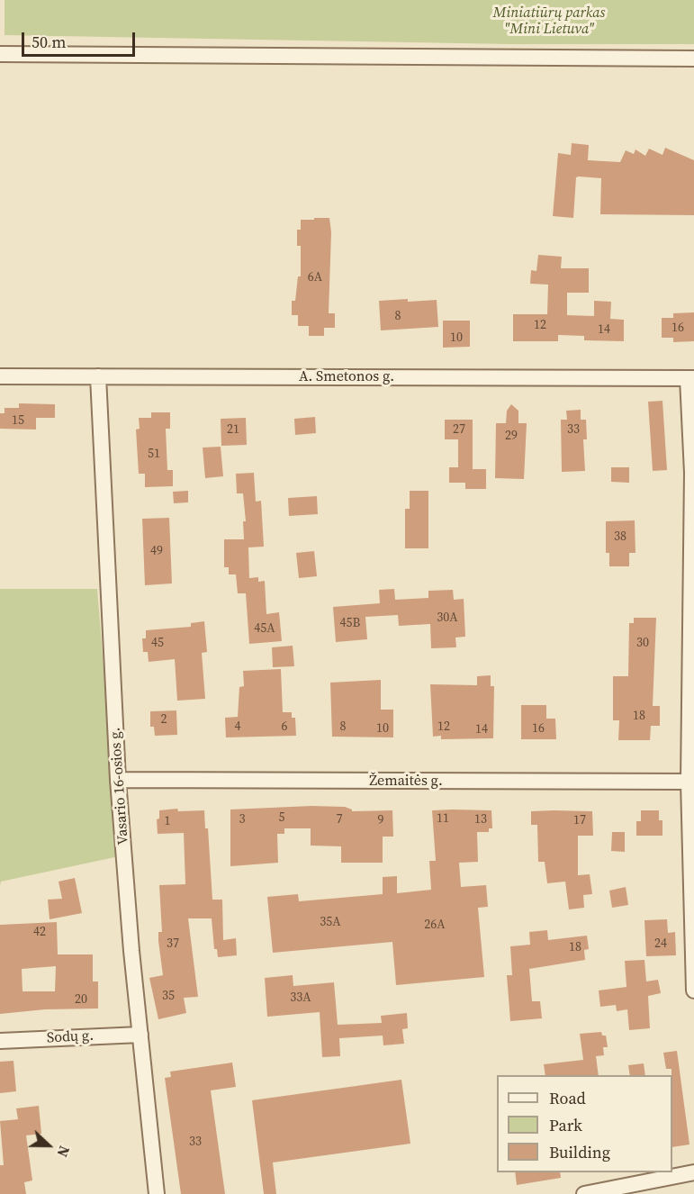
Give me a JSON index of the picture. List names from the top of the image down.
{
  "streets": {
    "street": [
      "A. Smetonos g.",
      "Žemaitės g.",
      "Vasario 16-osios g.",
      "Sodų g."
    ]
  },
  "crossings": [
    ["A. Smetonos g.", "Vasario 16-osios g."],
    ["Žemaitės g.", "Vasario 16-osios g."],
    ["Vasario 16-osios g.", "Sodų g."]
  ],
  "parks": ["Miniatiūrų parkas \"Mini Lietuva\""],
  "house_numbers": [
    "6A",
    "8",
    "12",
    "16",
    "14",
    "10",
    "15",
    "21",
    "27",
    "33",
    "29",
    "51",
    "38",
    "49",
    "30A",
    "45B",
    "45A",
    "45",
    "30",
    "18",
    "2",
    "4",
    "6",
    "8",
    "12",
    "10",
    "16",
    "14",
    "5",
    "11",
    "3",
    "7",
    "13",
    "9",
    "17",
    "1",
    "35A",
    "26A",
    "42",
    "37",
    "24",
    "18",
    "35",
    "33A",
    "20",
    "33"
  ],
  "legend": ["Road", "Park", "Building"],
  "scale_bar": "50 m",
  "north": "right"
}
